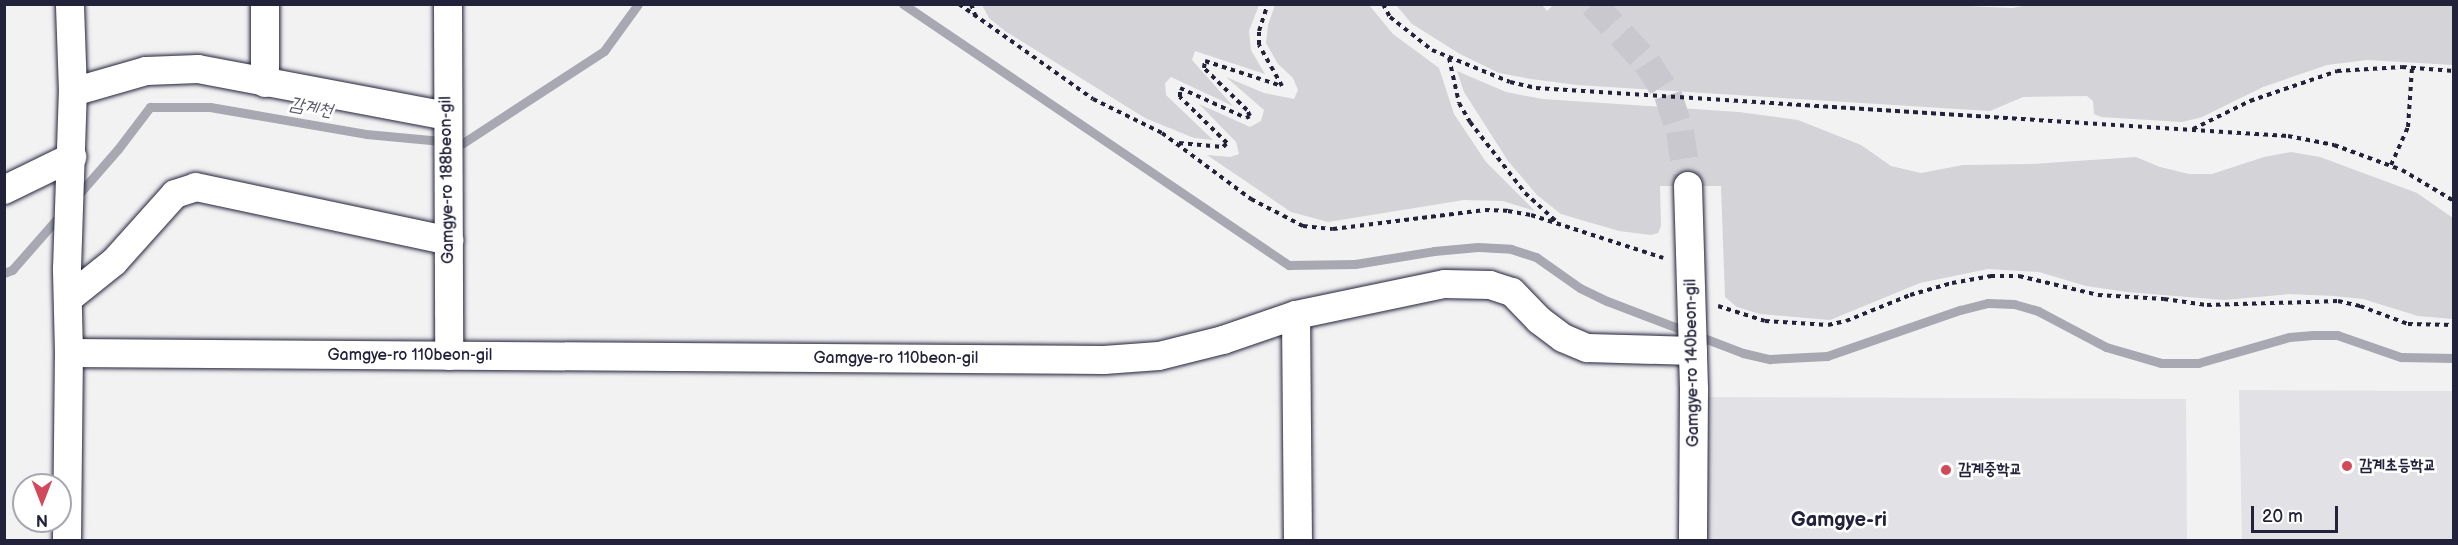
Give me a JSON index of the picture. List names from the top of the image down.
{
  "streets": {
    "street": ["Gamgye-ro 188beon-gil", "Gamgye-ro 110beon-gil", "Gamgye-ro 140beon-gil"]
  },
  "crossings": [
    ["Gamgye-ro 188beon-gil", "Gamgye-ro 110beon-gil"],
    ["Gamgye-ro 110beon-gil", "Gamgye-ro 140beon-gil"]
  ],
  "districts": ["Gamgye-ri"],
  "water": ["감계천"],
  "places": ["감계초등학교", "감계중학교"],
  "scale_bar": "20 m",
  "north": "bottom"
}
